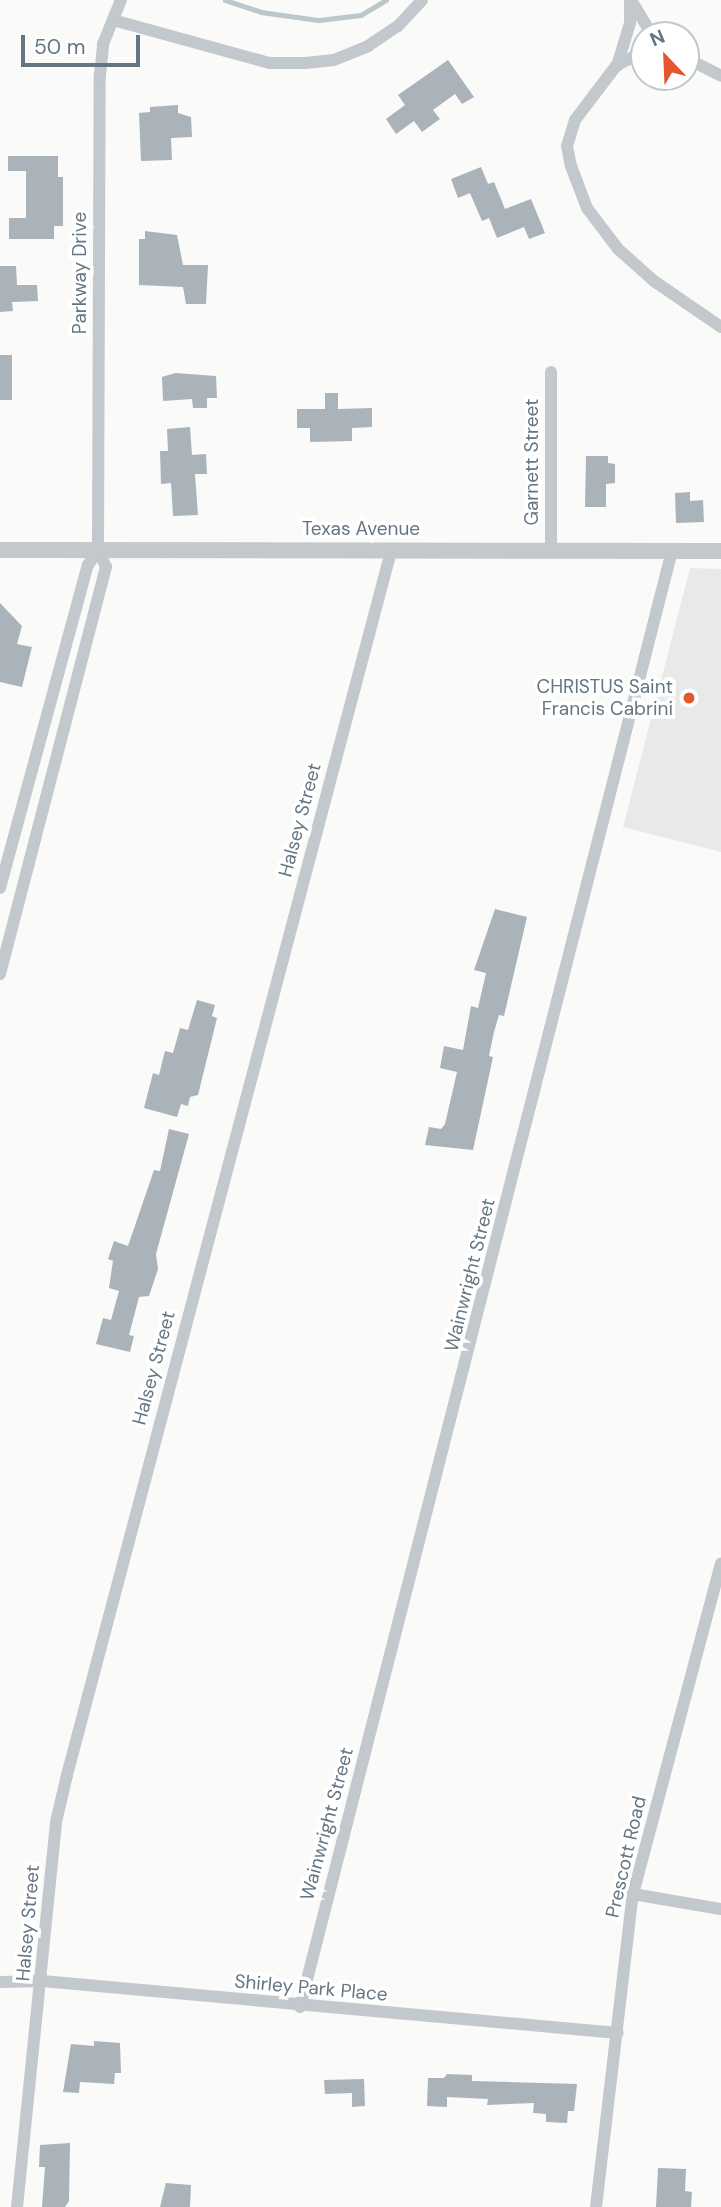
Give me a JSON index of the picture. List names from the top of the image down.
{
  "streets": {
    "street": [
      "Parkway Drive",
      "Garnett Street",
      "Texas Avenue",
      "Halsey Street",
      "Wainwright Street",
      "Prescott Road",
      "Shirley Park Place"
    ]
  },
  "crossings": [
    ["Parkway Drive", "Texas Avenue"],
    ["Garnett Street", "Texas Avenue"],
    ["Texas Avenue", "Halsey Street"],
    ["Texas Avenue", "Wainwright Street"],
    ["Halsey Street", "Shirley Park Place"],
    ["Wainwright Street", "Shirley Park Place"],
    ["Prescott Road", "Shirley Park Place"]
  ],
  "places": ["CHRISTUS Saint Francis Cabrini"],
  "scale_bar": "50 m",
  "north": "top left"
}
